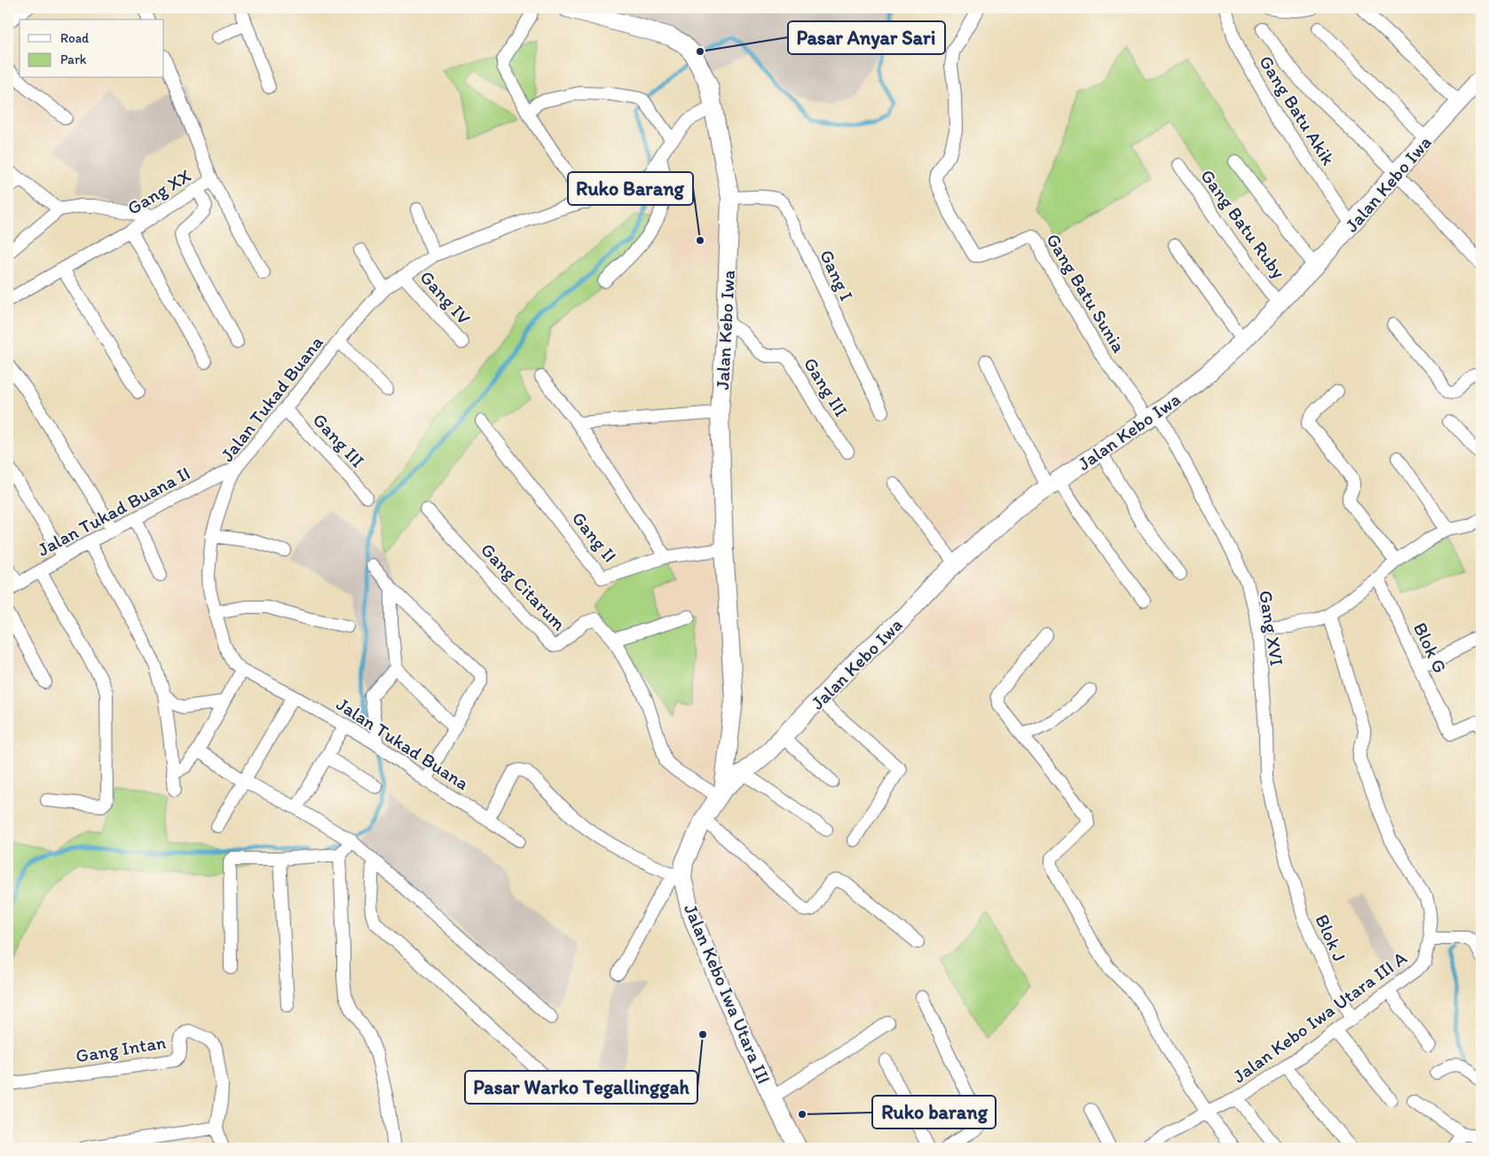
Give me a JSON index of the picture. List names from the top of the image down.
{
  "streets": {
    "street": [
      "Gang Batu Akik",
      "Jalan Kebo Iwa",
      "Gang XX",
      "Gang Batu Ruby",
      "Gang I",
      "Gang Batu Sunia",
      "Gang IV",
      "Gang III",
      "Jalan Tukad Buana",
      "Jalan Tukad Buana II",
      "Gang II",
      "Gang Citarum",
      "Gang XVI",
      "Blok G",
      "Blok J",
      "Jalan Kebo Iwa Utara III",
      "Jalan Kebo Iwa Utara III A",
      "Gang Intan"
    ]
  },
  "crossings": [
    ["Gang Batu Akik", "Jalan Kebo Iwa"],
    ["Jalan Kebo Iwa", "Gang Batu Ruby"],
    ["Jalan Kebo Iwa", "Gang I"],
    ["Jalan Kebo Iwa", "Gang Batu Sunia"],
    ["Jalan Kebo Iwa", "Gang III"],
    ["Jalan Kebo Iwa", "Jalan Tukad Buana"],
    ["Jalan Kebo Iwa", "Gang II"],
    ["Jalan Kebo Iwa", "Gang XVI"],
    ["Jalan Kebo Iwa", "Jalan Kebo Iwa Utara III"],
    ["Gang Batu Sunia", "Gang XVI"],
    ["Gang IV", "Jalan Tukad Buana"],
    ["Gang III", "Jalan Tukad Buana"],
    ["Jalan Tukad Buana", "Jalan Tukad Buana II"],
    ["Gang Citarum", "Jalan Kebo Iwa Utara III"],
    ["Gang XVI", "Blok J"],
    ["Blok J", "Jalan Kebo Iwa Utara III A"]
  ],
  "places": [
    "Pasar Anyar Sari",
    "Ruko Barang",
    "Pasar Warko Tegallinggah",
    "Ruko barang"
  ],
  "legend": ["Road", "Park"]
}
